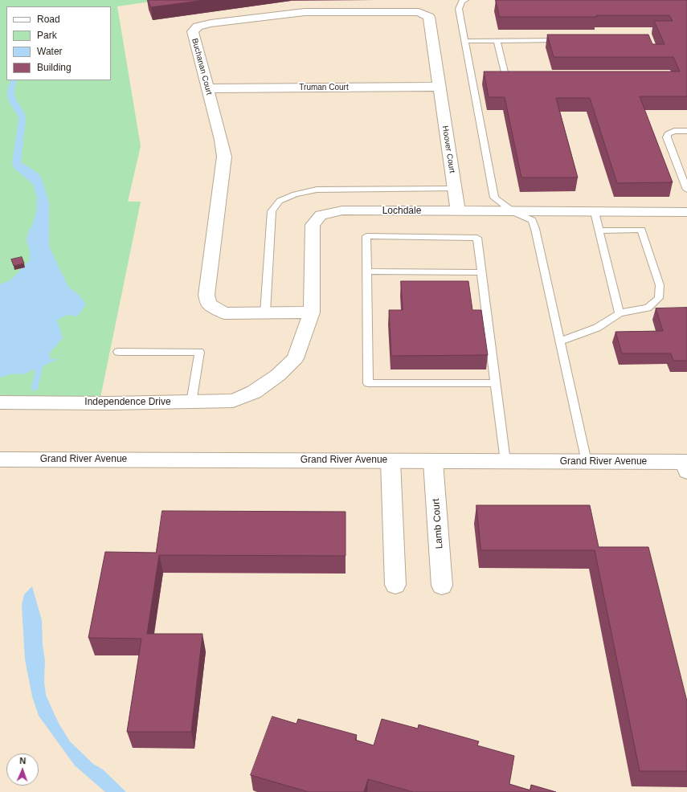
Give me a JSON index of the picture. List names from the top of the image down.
{
  "streets": {
    "street": [
      "Buchanan Court",
      "Truman Court",
      "Hoover Court",
      "Lochdale",
      "Independence Drive",
      "Grand River Avenue",
      "Lamb Court"
    ]
  },
  "crossings": [
    ["Buchanan Court", "Truman Court"],
    ["Buchanan Court", "Hoover Court"],
    ["Buchanan Court", "Lochdale"],
    ["Truman Court", "Hoover Court"],
    ["Hoover Court", "Lochdale"],
    ["Lochdale", "Independence Drive"],
    ["Grand River Avenue", "Lamb Court"]
  ],
  "legend": [
    "Road",
    "Park",
    "Water",
    "Building"
  ],
  "north": "top"
}
